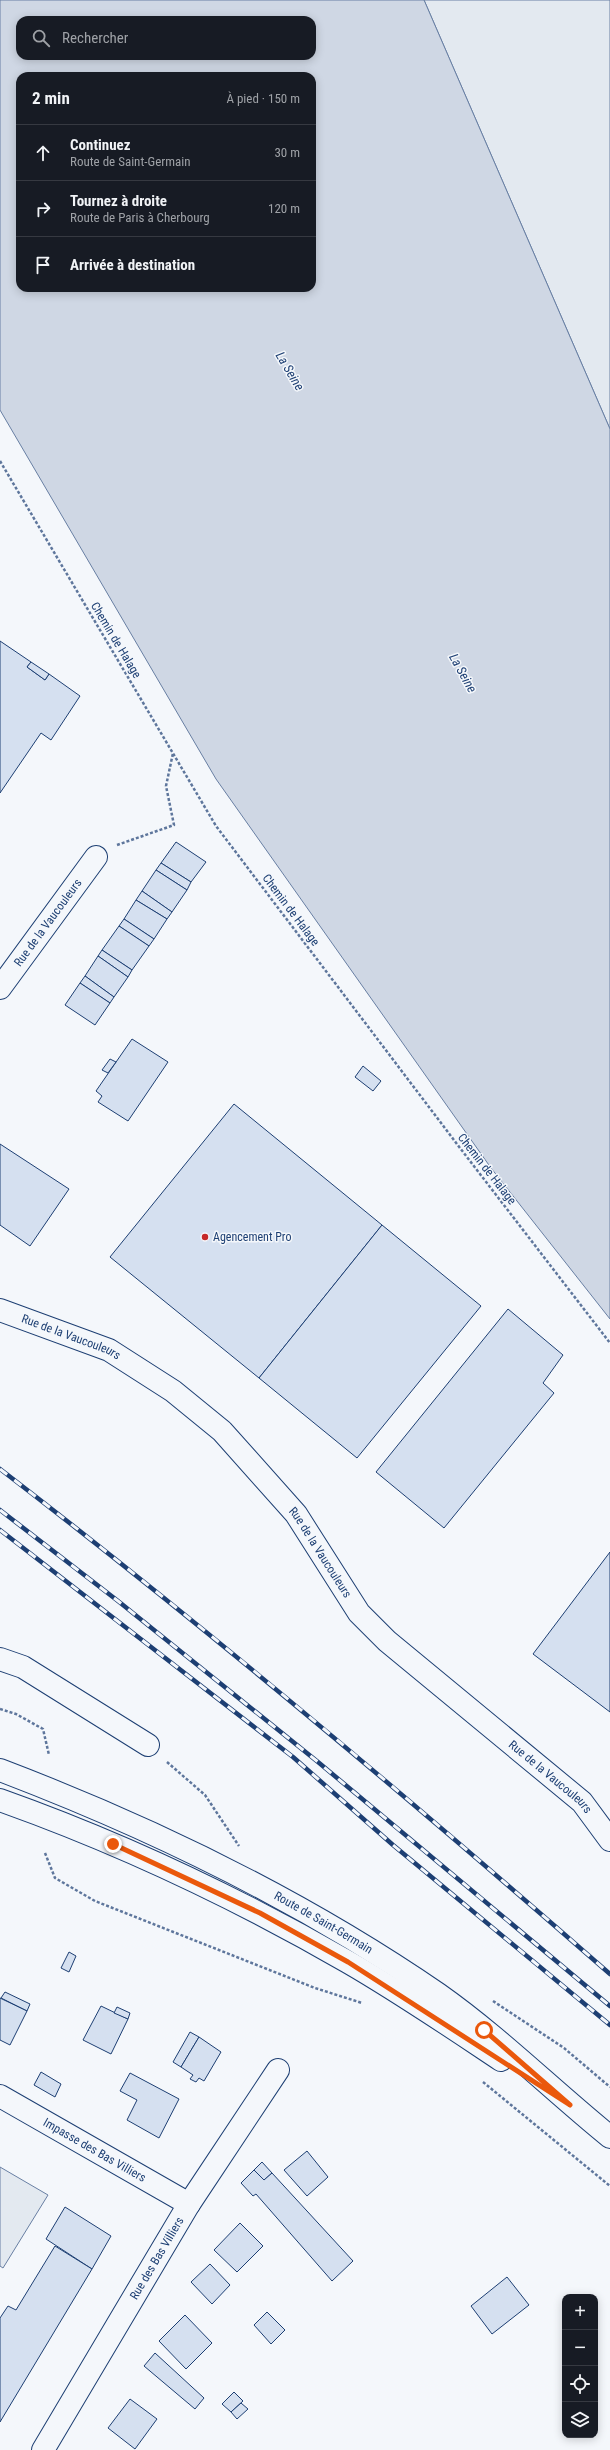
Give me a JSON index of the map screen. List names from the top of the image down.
{
  "streets": {
    "street": [
      "Rue de la Vaucouleurs",
      "Route de Saint-Germain",
      "Impasse des Bas Villiers",
      "Rue des Bas Villiers"
    ],
    "path": ["Chemin de Halage"]
  },
  "crossings": [
    ["Impasse des Bas Villiers", "Rue des Bas Villiers"]
  ],
  "water": ["La Seine"],
  "places": ["Agencement Pro"],
  "page": {
    "search": "Rechercher",
    "heading": ["2 min", "À pied · 150 m"],
    "list": [
      ["Continuez", "Route de Saint-Germain", "30 m"],
      ["Tournez à droite", "Route de Paris à Cherbourg", "120 m"],
      "Arrivée à destination"
    ],
    "map_buttons": ["+", "−"]
  }
}
